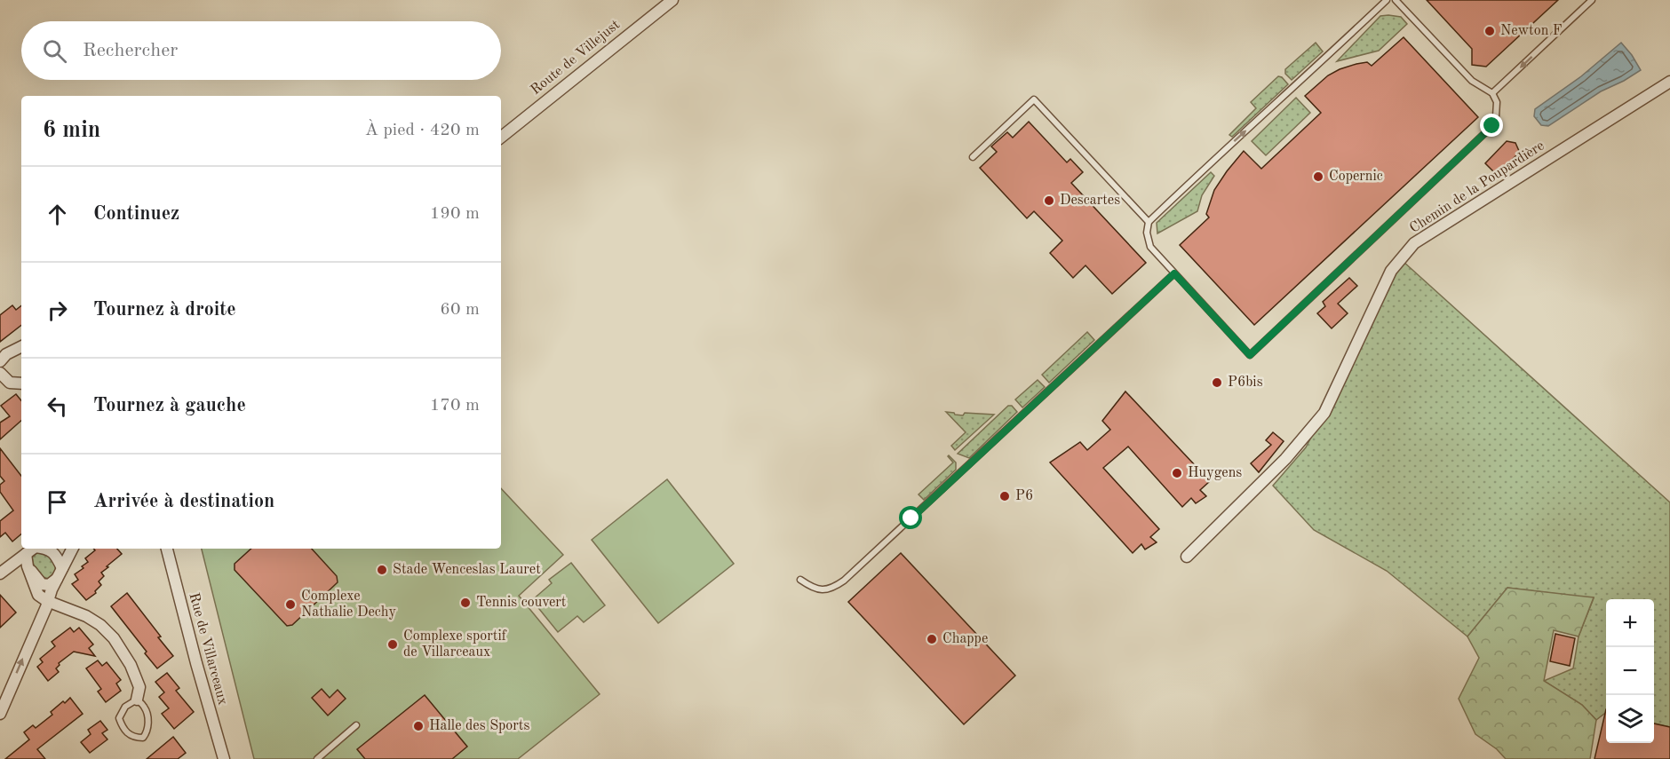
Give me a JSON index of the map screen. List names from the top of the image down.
{
  "streets": {
    "street": ["Route de Villejust", "Chemin de la Poupardière", "Rue de Villarceaux"]
  },
  "places": [
    "Newton F",
    "Copernic",
    "Descartes",
    "P6bis",
    "Huygens",
    "P6",
    "Stade Wenceslas Lauret",
    "Tennis couvert",
    "Complexe Nathalie Dechy",
    "Chappe",
    "Complexe sportif de Villarceaux",
    "Halle des Sports"
  ],
  "page": {
    "search": "Rechercher",
    "heading": ["6 min", "À pied · 420 m"],
    "list": [
      ["Continuez", "190 m"],
      ["Tournez à droite", "60 m"],
      ["Tournez à gauche", "170 m"],
      "Arrivée à destination"
    ],
    "map_buttons": ["+", "−"]
  }
}
